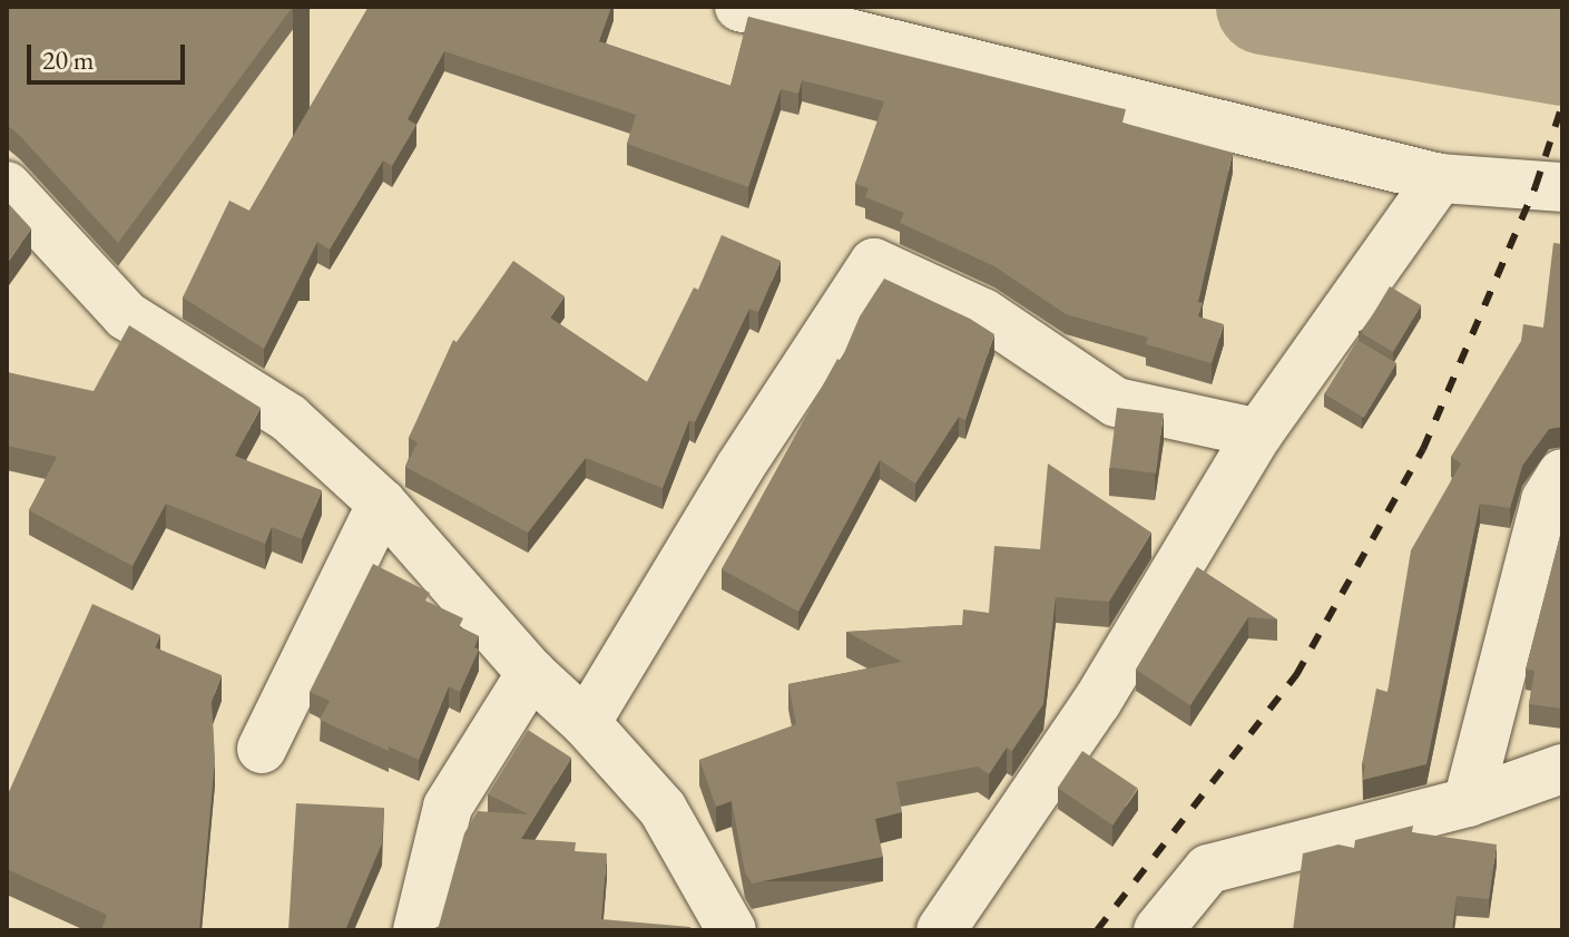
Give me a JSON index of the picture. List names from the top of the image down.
{
  "scale_bar": "20 m"
}
